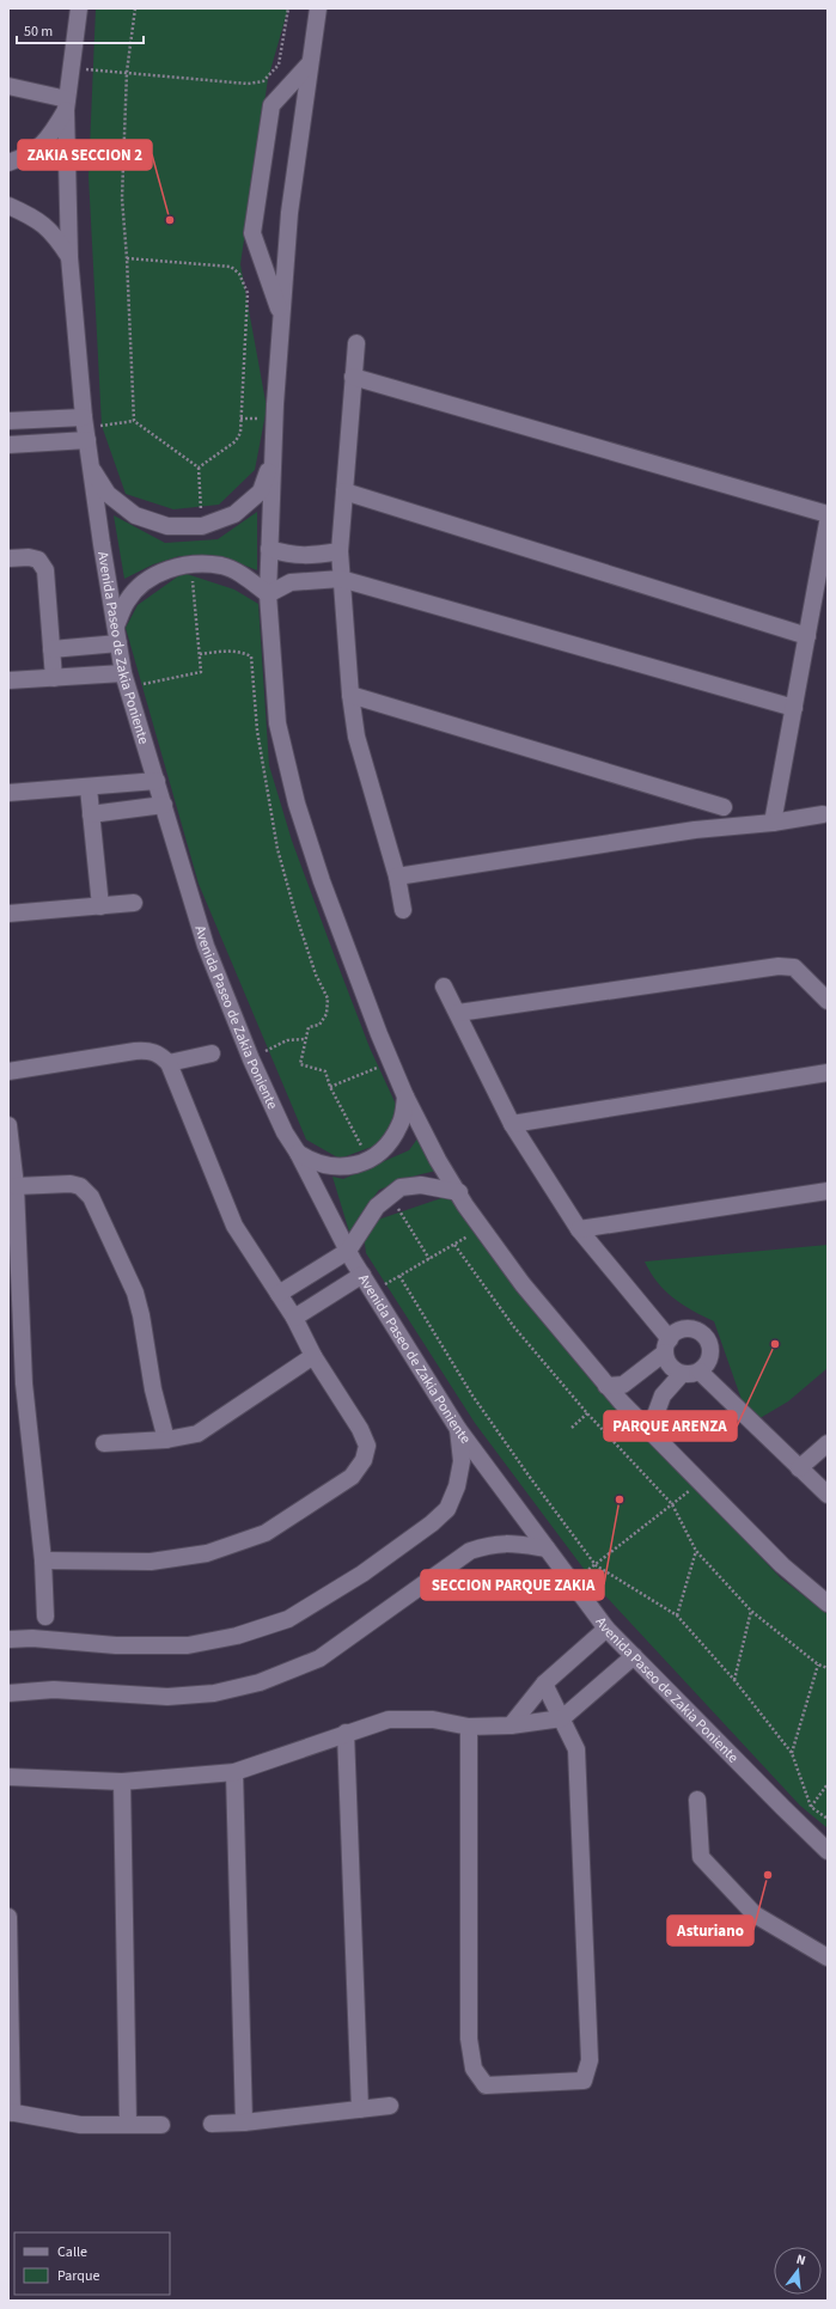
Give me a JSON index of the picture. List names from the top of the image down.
{
  "streets": {
    "street": ["Avenida Paseo de Zakia Poniente"]
  },
  "places": [
    "ZAKIA SECCION 2",
    "PARQUE ARENZA",
    "SECCION PARQUE ZAKIA",
    "Asturiano"
  ],
  "legend": ["Calle", "Parque"],
  "scale_bar": "50 m",
  "north": "top"
}
